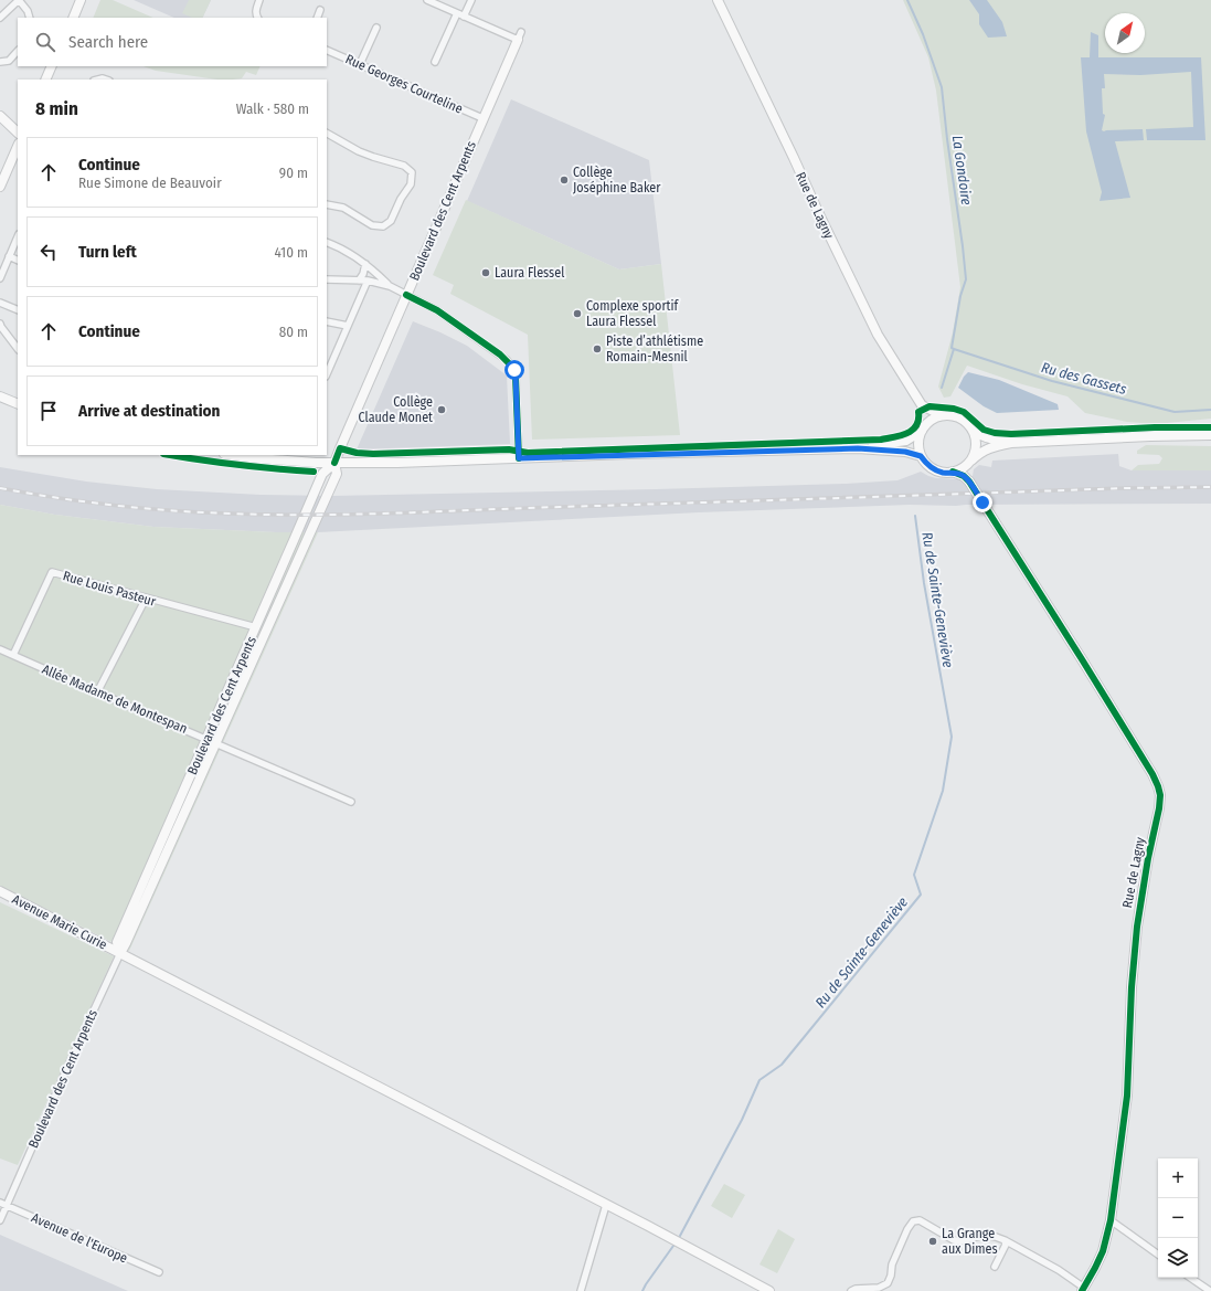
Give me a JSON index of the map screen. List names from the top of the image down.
{
  "streets": {
    "main road": ["Rue de Lagny", "Boulevard des Cent Arpents", "Avenue Marie Curie"],
    "street": [
      "Rue Georges Courteline",
      "Rue Louis Pasteur",
      "Allée Madame de Montespan",
      "Avenue de l'Europe"
    ]
  },
  "crossings": [
    ["Rue Georges Courteline", "Boulevard des Cent Arpents"],
    ["Boulevard des Cent Arpents", "Rue Louis Pasteur"],
    ["Boulevard des Cent Arpents", "Allée Madame de Montespan"],
    ["Boulevard des Cent Arpents", "Avenue Marie Curie"],
    ["Boulevard des Cent Arpents", "Avenue de l'Europe"],
    ["Rue Louis Pasteur", "Allée Madame de Montespan"]
  ],
  "water": ["La Gondoire", "Ru des Gassets", "Ru de Sainte-Geneviève"],
  "places": [
    "Collège Joséphine Baker",
    "Laura Flessel",
    "Complexe sportif Laura Flessel",
    "Piste d’athlétisme Romain-Mesnil",
    "Collège Claude Monet",
    "La Grange aux Dimes"
  ],
  "north": "top right",
  "page": {
    "search": "Search here",
    "heading": ["8 min", "Walk · 580 m"],
    "list": [
      ["Continue", "Rue Simone de Beauvoir", "90 m"],
      ["Turn left", "410 m"],
      ["Continue", "80 m"],
      "Arrive at destination"
    ],
    "map_buttons": ["+", "−"]
  }
}
